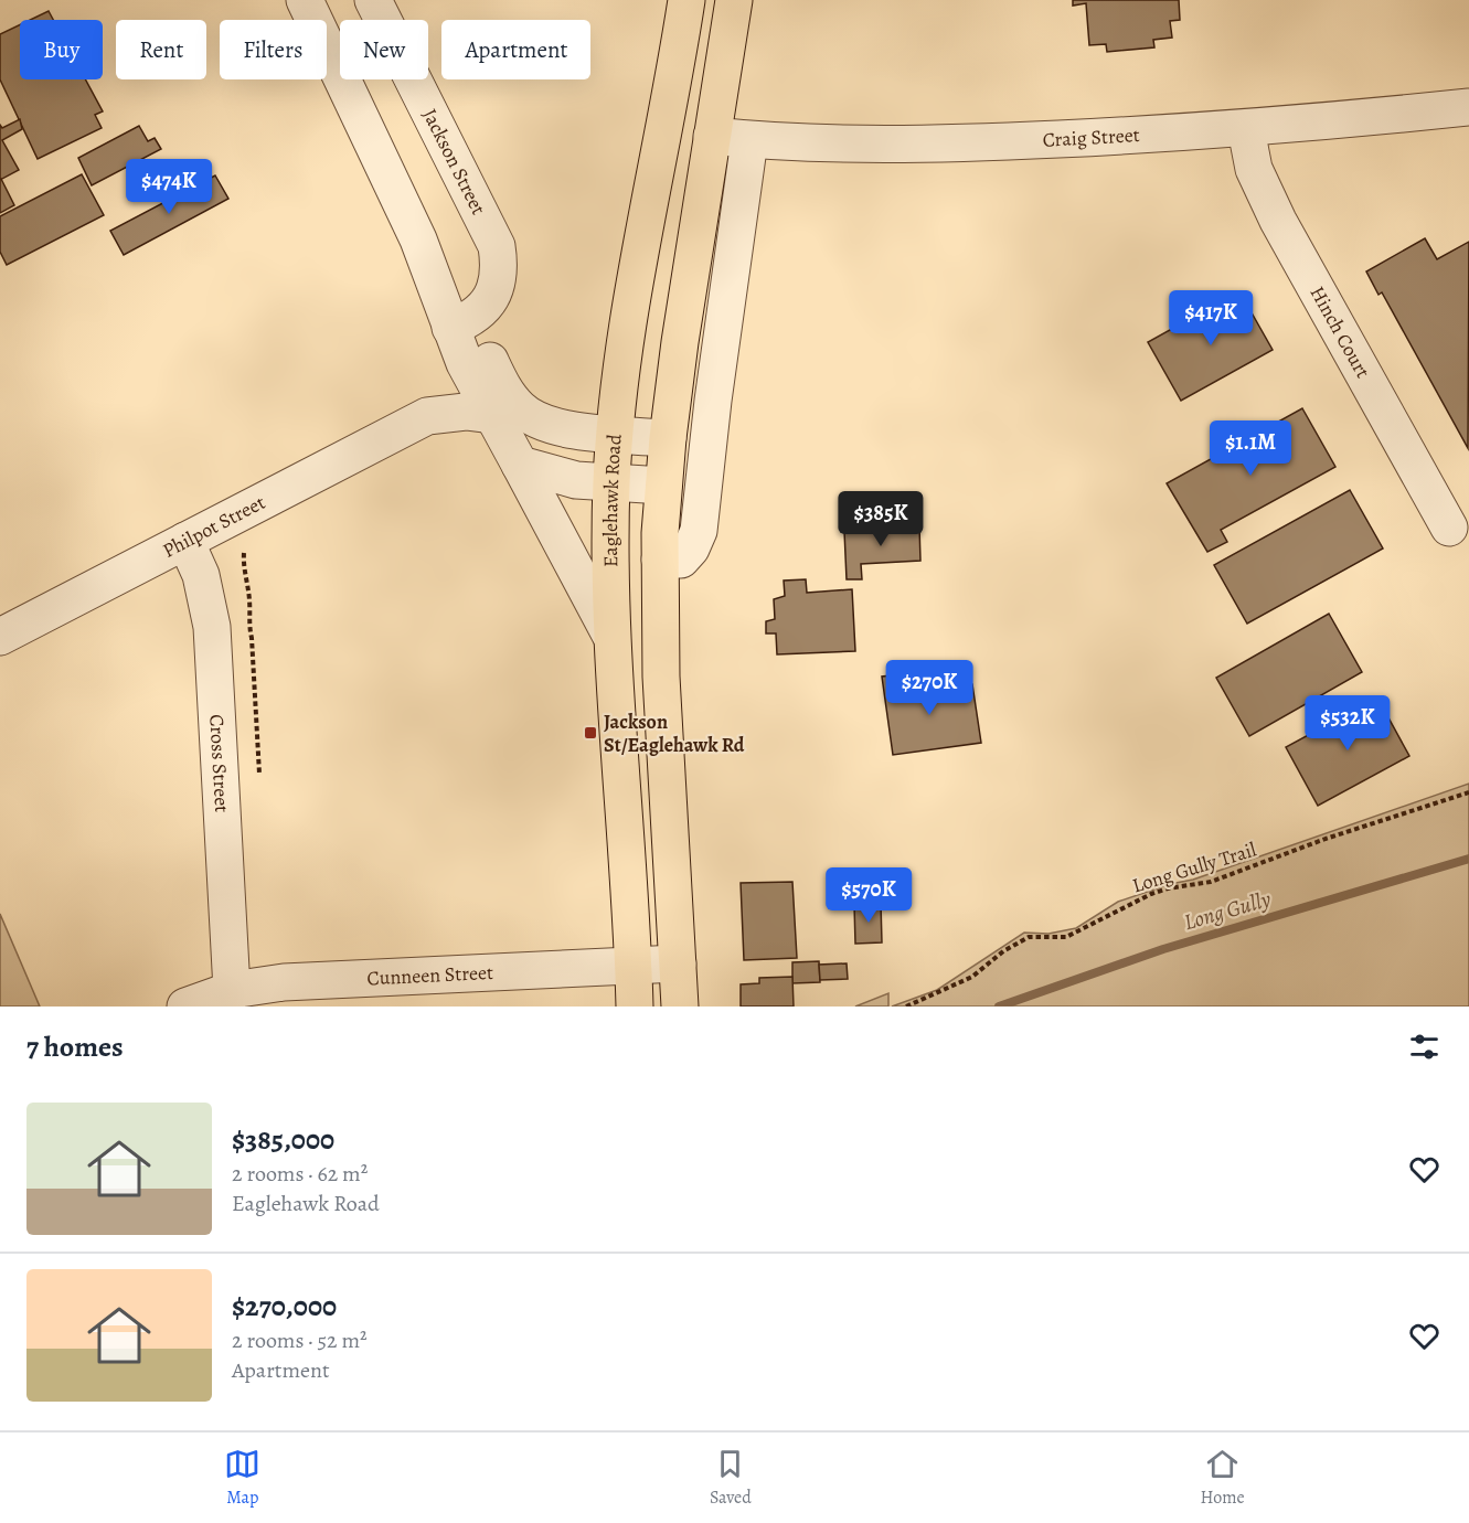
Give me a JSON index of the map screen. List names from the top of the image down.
{
  "streets": {
    "main road": ["Eaglehawk Road"],
    "street": [
      "Craig Street",
      "Jackson Street",
      "Hinch Court",
      "Philpot Street",
      "Cross Street",
      "Cunneen Street"
    ],
    "path": ["Long Gully Trail"]
  },
  "crossings": [
    ["Craig Street", "Hinch Court"],
    ["Eaglehawk Road", "Cunneen Street"],
    ["Philpot Street", "Cross Street"],
    ["Cross Street", "Cunneen Street"]
  ],
  "water": ["Long Gully"],
  "places": {
    "transit": ["Jackson St/Eaglehawk Rd"]
  },
  "page": {
    "chip": [
      "Buy",
      "Rent",
      "Filters",
      "New",
      "Apartment"
    ],
    "price": [
      "$474K",
      "$417K",
      "$1.1M",
      "$385K",
      "$270K",
      "$532K",
      "$570K"
    ],
    "heading": "7 homes",
    "list": [
      {
        "name": "$385,000",
        "note": "2 rooms · 62 m² · Eaglehawk Road"
      },
      {
        "name": "$270,000",
        "note": "2 rooms · 52 m² · Apartment"
      }
    ],
    "tabs": ["Map", "Saved", "Home"]
  }
}
